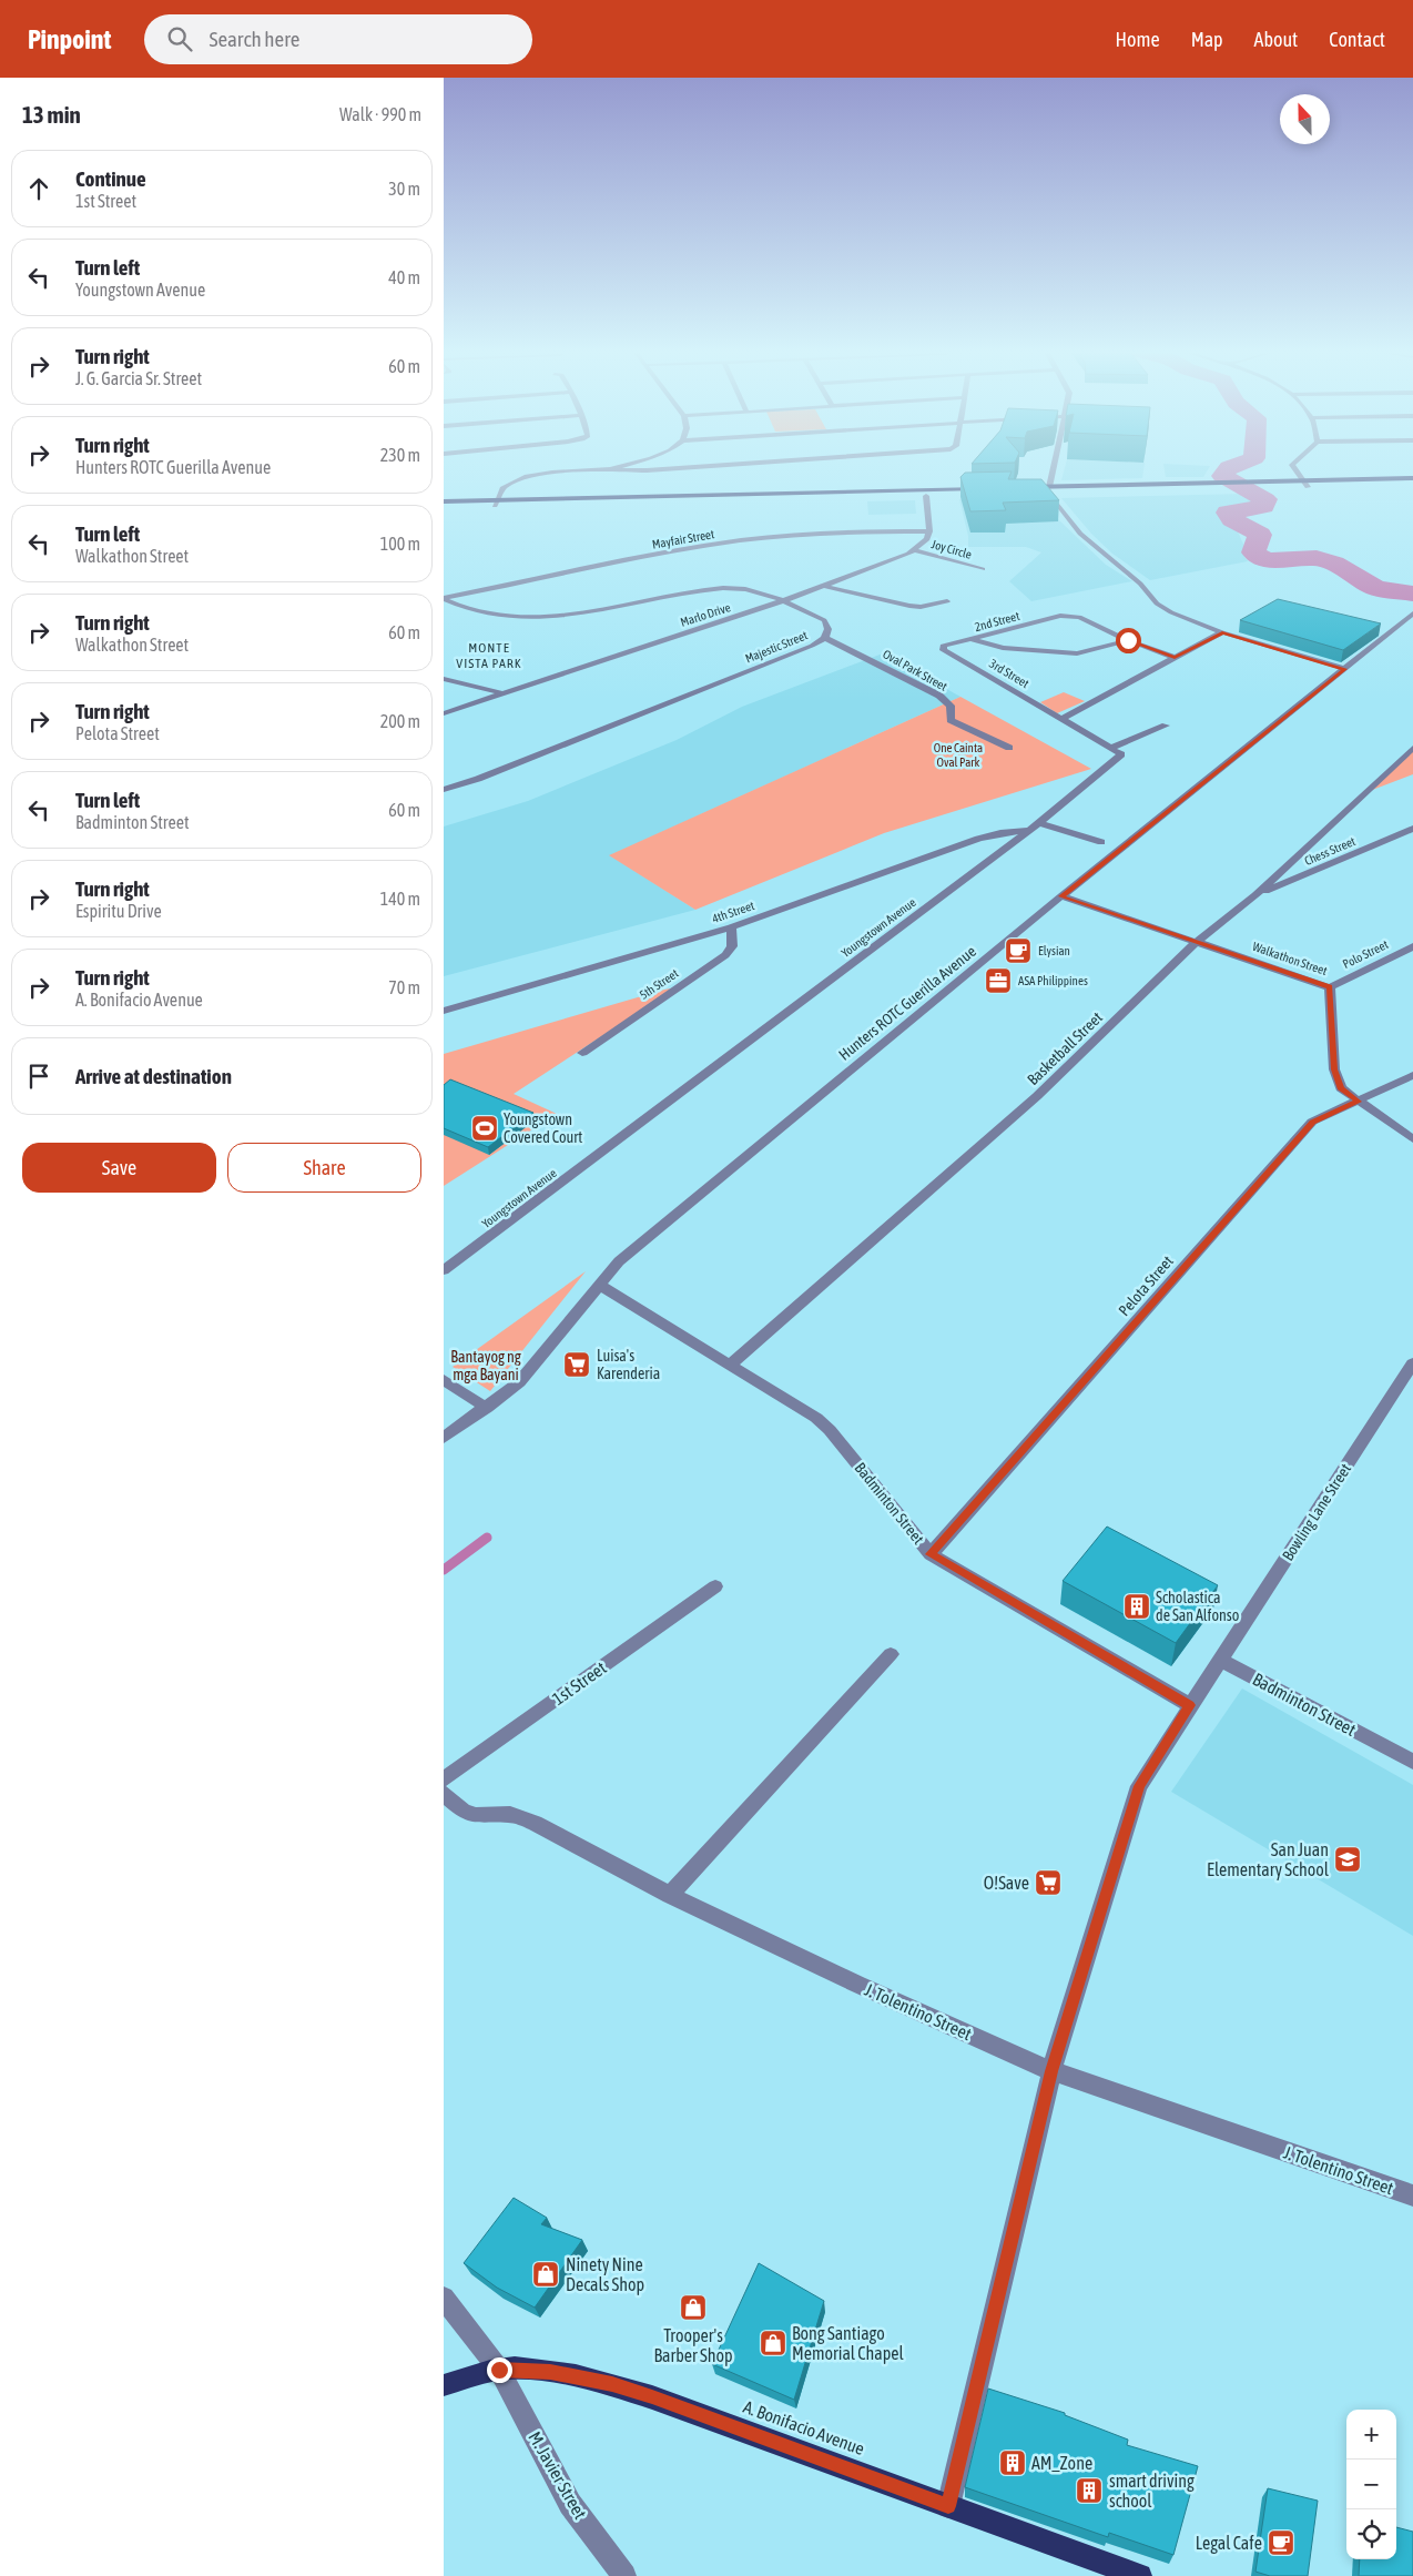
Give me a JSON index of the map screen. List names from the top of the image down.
{
  "streets": {
    "main road": ["A. Bonifacio Avenue"],
    "street": [
      "Mayfair Street",
      "Joy Circle",
      "Marlo Drive",
      "2nd Street",
      "Majestic Street",
      "Oval Park Street",
      "3rd Street",
      "Chess Street",
      "4th Street",
      "Youngstown Avenue",
      "Polo Street",
      "Walkathon Street",
      "5th Street",
      "Hunters ROTC Guerilla Avenue",
      "Basketball Street",
      "Pelota Street",
      "Badminton Street",
      "Bowling Lane Street",
      "1st Street",
      "J. Tolentino Street",
      "M. Javier Street"
    ]
  },
  "crossings": [
    ["Mayfair Street", "Majestic Street"],
    ["Joy Circle", "Marlo Drive"],
    ["Marlo Drive", "Majestic Street"],
    ["2nd Street", "3rd Street"],
    ["Majestic Street", "Oval Park Street"],
    ["Chess Street", "Basketball Street"],
    ["4th Street", "Youngstown Avenue"],
    ["Polo Street", "Walkathon Street"],
    ["Walkathon Street", "Hunters ROTC Guerilla Avenue"],
    ["Walkathon Street", "Basketball Street"],
    ["Walkathon Street", "Pelota Street"],
    ["Hunters ROTC Guerilla Avenue", "Badminton Street"],
    ["Basketball Street", "Badminton Street"],
    ["Pelota Street", "Badminton Street"],
    ["Badminton Street", "Bowling Lane Street"],
    ["A. Bonifacio Avenue", "M. Javier Street"]
  ],
  "districts": ["MONTE VISTA PARK"],
  "parks": ["One Cainta Oval Park", "Bantayog ng mga Bayani"],
  "places": {
    "cafe": ["Elysian", "Legal Cafe"],
    "office": ["ASA Philippines"],
    "sports": ["Youngstown Covered Court"],
    "supermarket": ["Luisa's Karenderia", "O!Save"],
    "building": ["Scholastica de San Alfonso", "AM_Zone", "smart driving school"],
    "school or university": ["San Juan Elementary School"],
    "shop": ["Ninety Nine Decals Shop", "Trooper's Barber Shop", "Bong Santiago Memorial Chapel"]
  },
  "north": "top",
  "page": {
    "header": "Pinpoint",
    "search": "Search here",
    "nav": [
      "Home",
      "Map",
      "About",
      "Contact"
    ],
    "heading": ["13 min", "Walk · 990 m"],
    "list": [
      ["Continue", "1st Street", "30 m"],
      ["Turn left", "Youngstown Avenue", "40 m"],
      ["Turn right", "J. G. Garcia Sr. Street", "60 m"],
      ["Turn right", "Hunters ROTC Guerilla Avenue", "230 m"],
      ["Turn left", "Walkathon Street", "100 m"],
      ["Turn right", "Walkathon Street", "60 m"],
      ["Turn right", "Pelota Street", "200 m"],
      ["Turn left", "Badminton Street", "60 m"],
      ["Turn right", "Espiritu Drive", "140 m"],
      ["Turn right", "A. Bonifacio Avenue", "70 m"],
      "Arrive at destination"
    ],
    "buttons": ["Save", "Share"],
    "map_buttons": ["+", "−"]
  }
}
